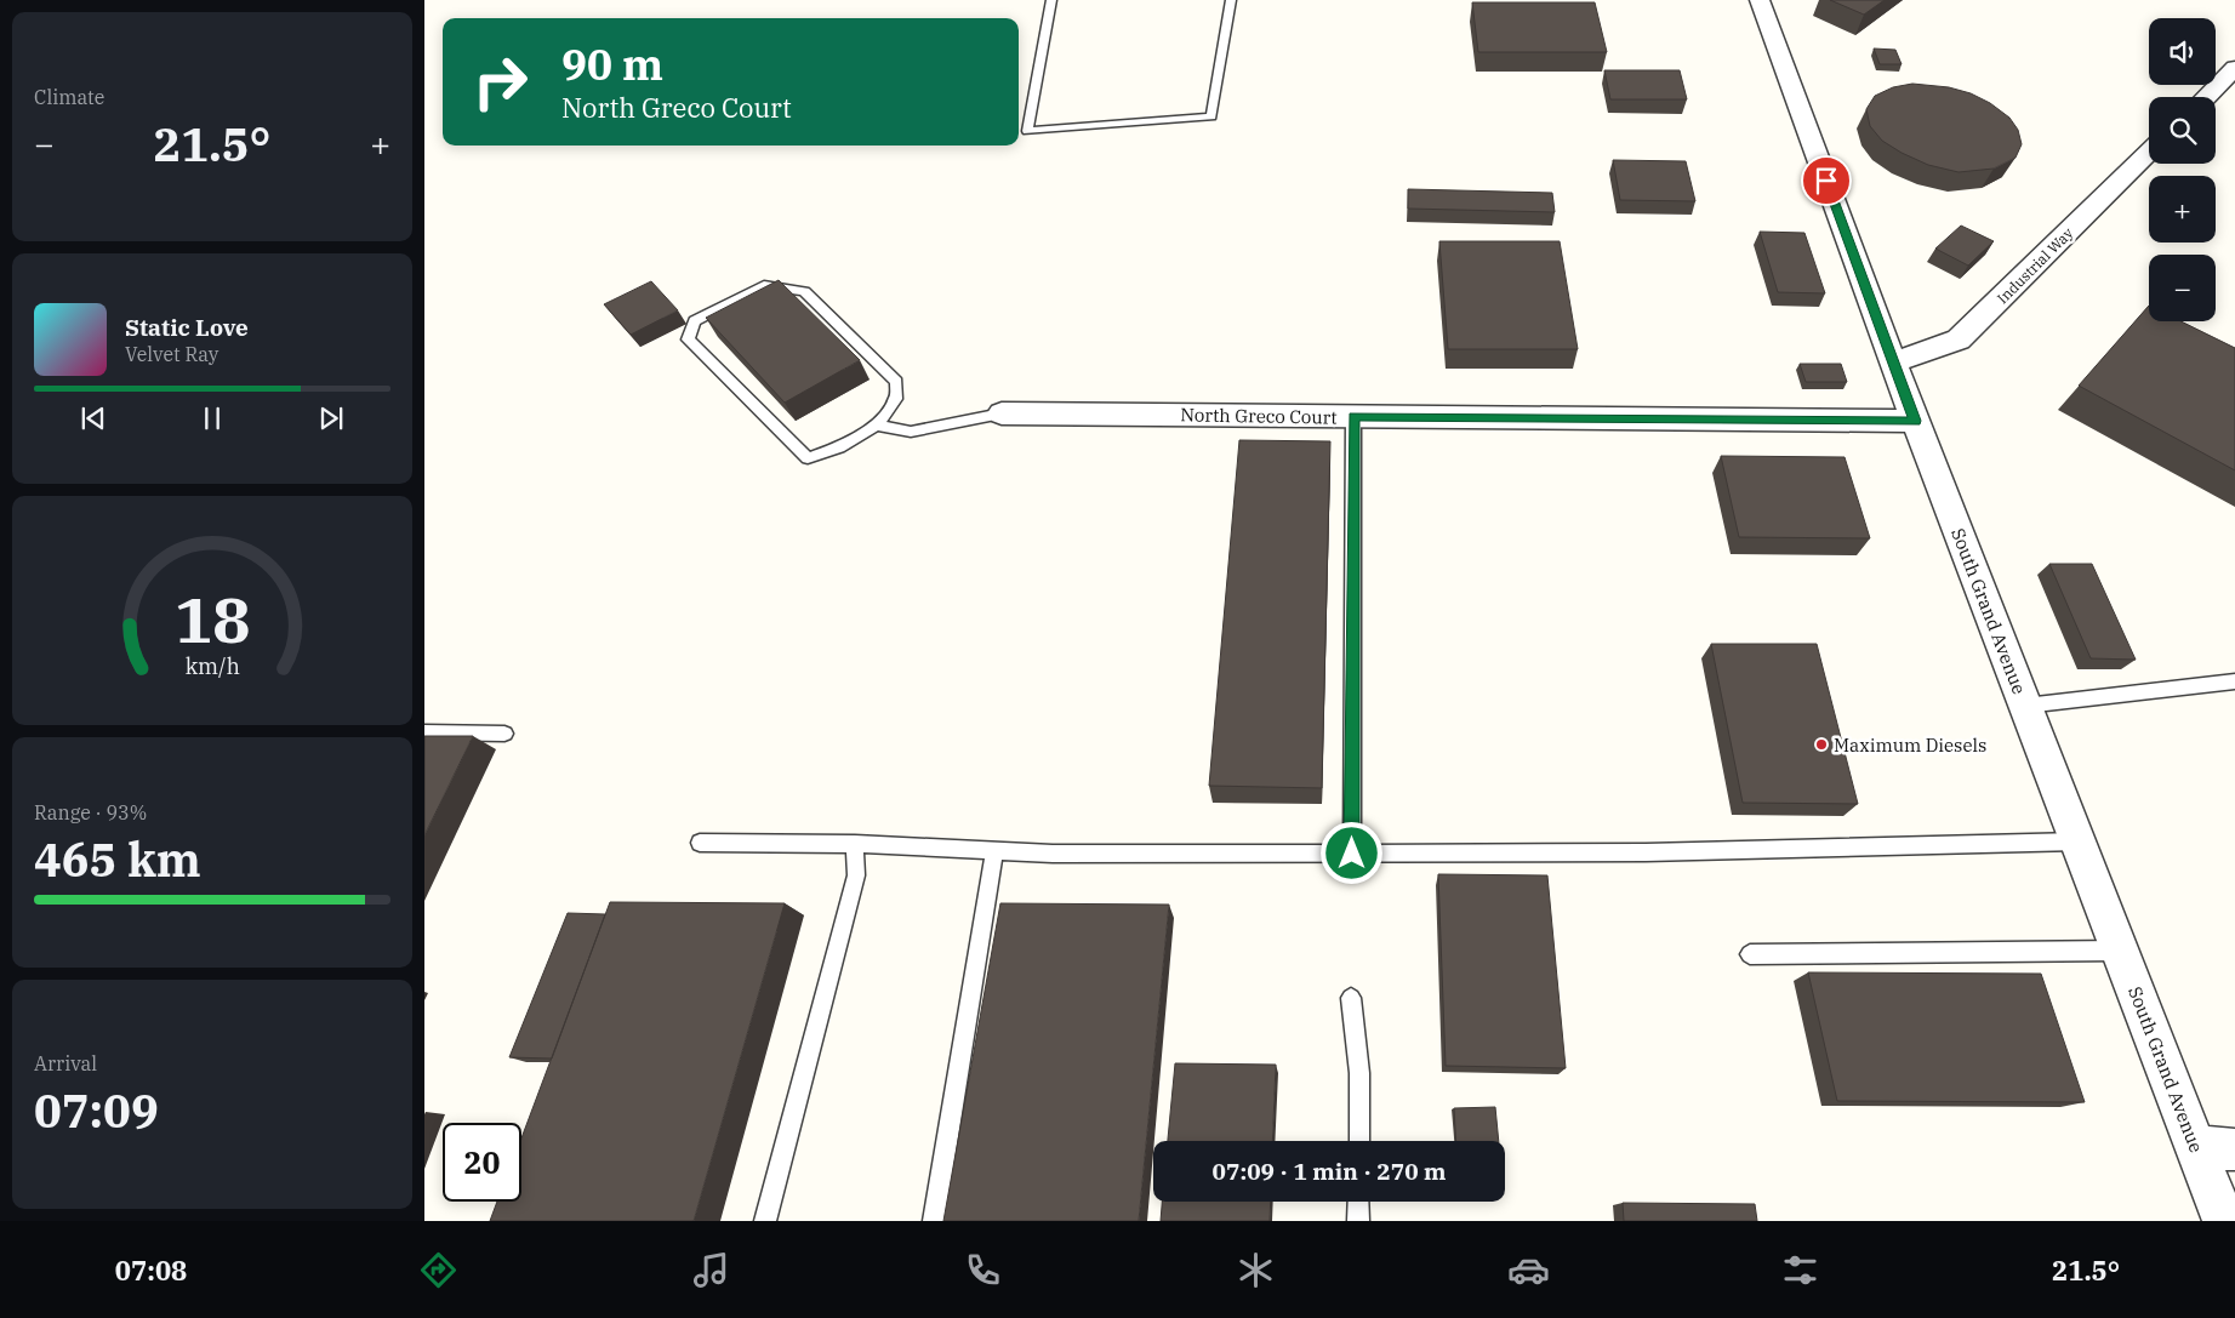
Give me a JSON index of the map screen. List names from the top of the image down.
{
  "streets": {
    "street": ["Industrial Way", "North Greco Court", "South Grand Avenue"]
  },
  "crossings": [
    ["Industrial Way", "South Grand Avenue"],
    ["North Greco Court", "South Grand Avenue"]
  ],
  "places": ["Maximum Diesels"],
  "page": {
    "tile": [
      "Climate",
      ["Range · 93%", "465 km"],
      ["Arrival", "07:09"]
    ],
    "map_buttons": ["+", "−"],
    "turn": ["90 m", "North Greco Court"],
    "heat": ["−", "21.5°", "+"],
    "song": ["Static Love", "Velvet Ray"],
    "limit": "20",
    "trip": "07:09 · 1 min · 270 m",
    "tabs": ["07:08", "21.5°"],
    "gauge": ["18", "km/h"]
  }
}
